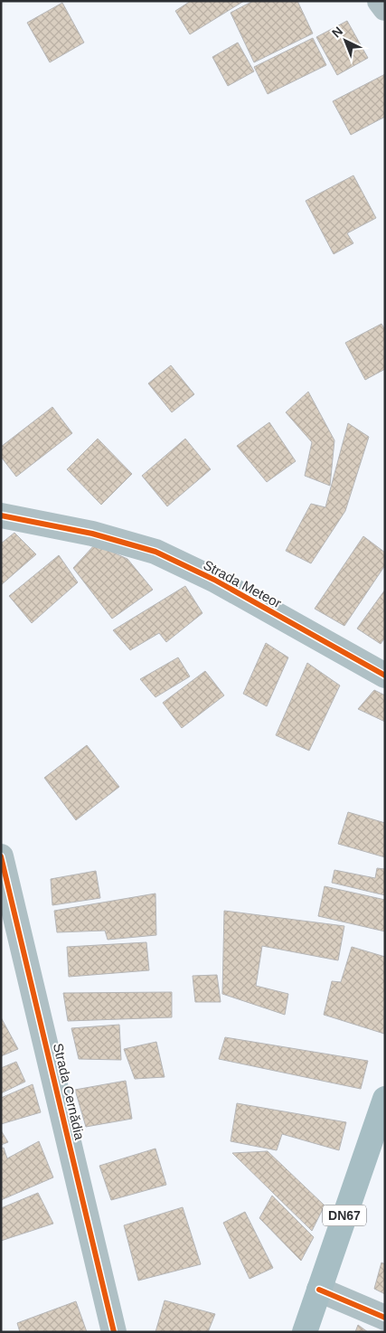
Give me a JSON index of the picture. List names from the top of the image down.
{
  "streets": {
    "main road": ["DN67"],
    "street": ["Strada Meteor", "Strada Cernădia"]
  },
  "north": "top left"
}
